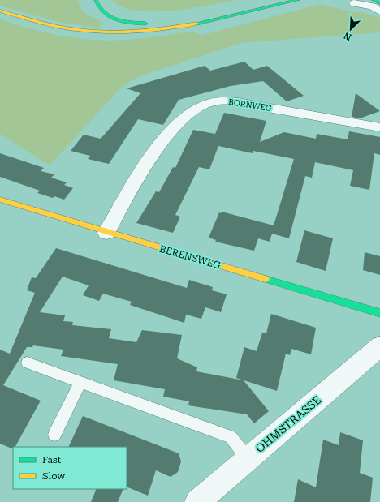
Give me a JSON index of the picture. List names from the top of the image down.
{
  "streets": {
    "main road": ["BERENSWEG"],
    "street": ["BORNWEG", "OHMSTRASSE"]
  },
  "crossings": [
    ["BORNWEG", "BERENSWEG"]
  ],
  "legend": ["Fast", "Slow"],
  "north": "bottom left"
}
